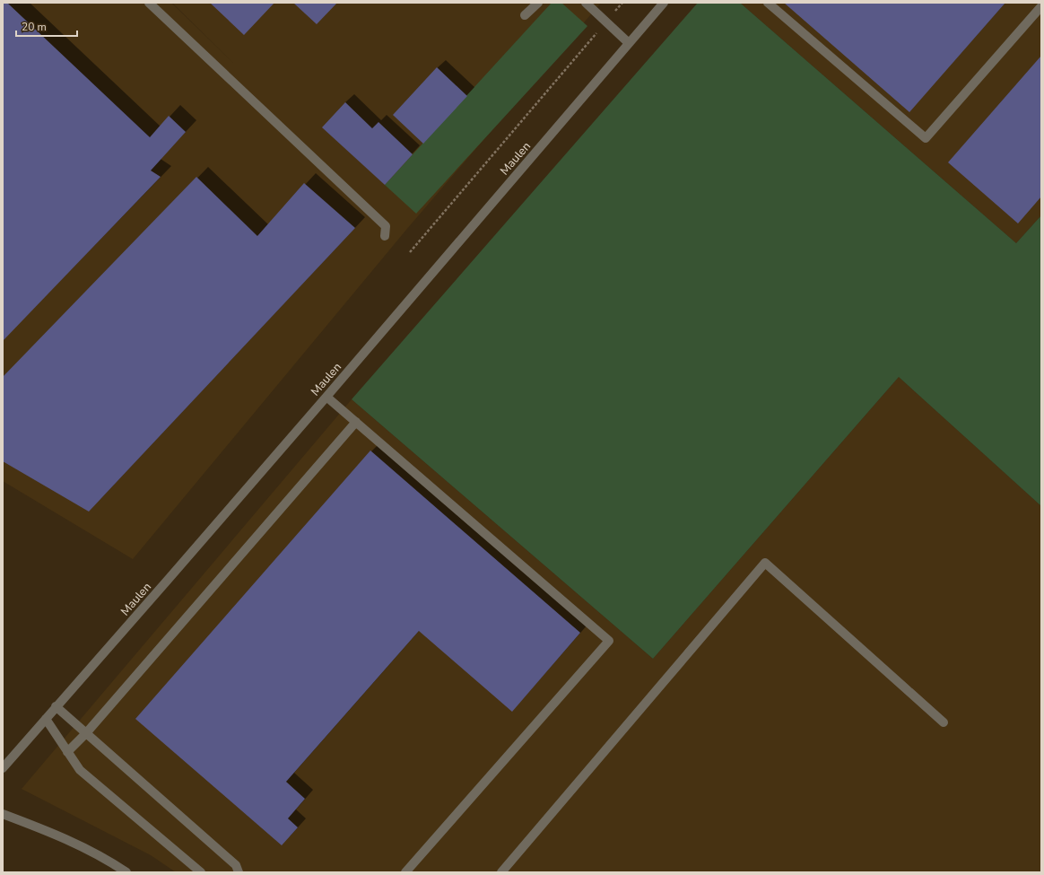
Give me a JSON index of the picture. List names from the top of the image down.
{
  "streets": {
    "street": ["Maulen"]
  },
  "scale_bar": "20 m"
}
